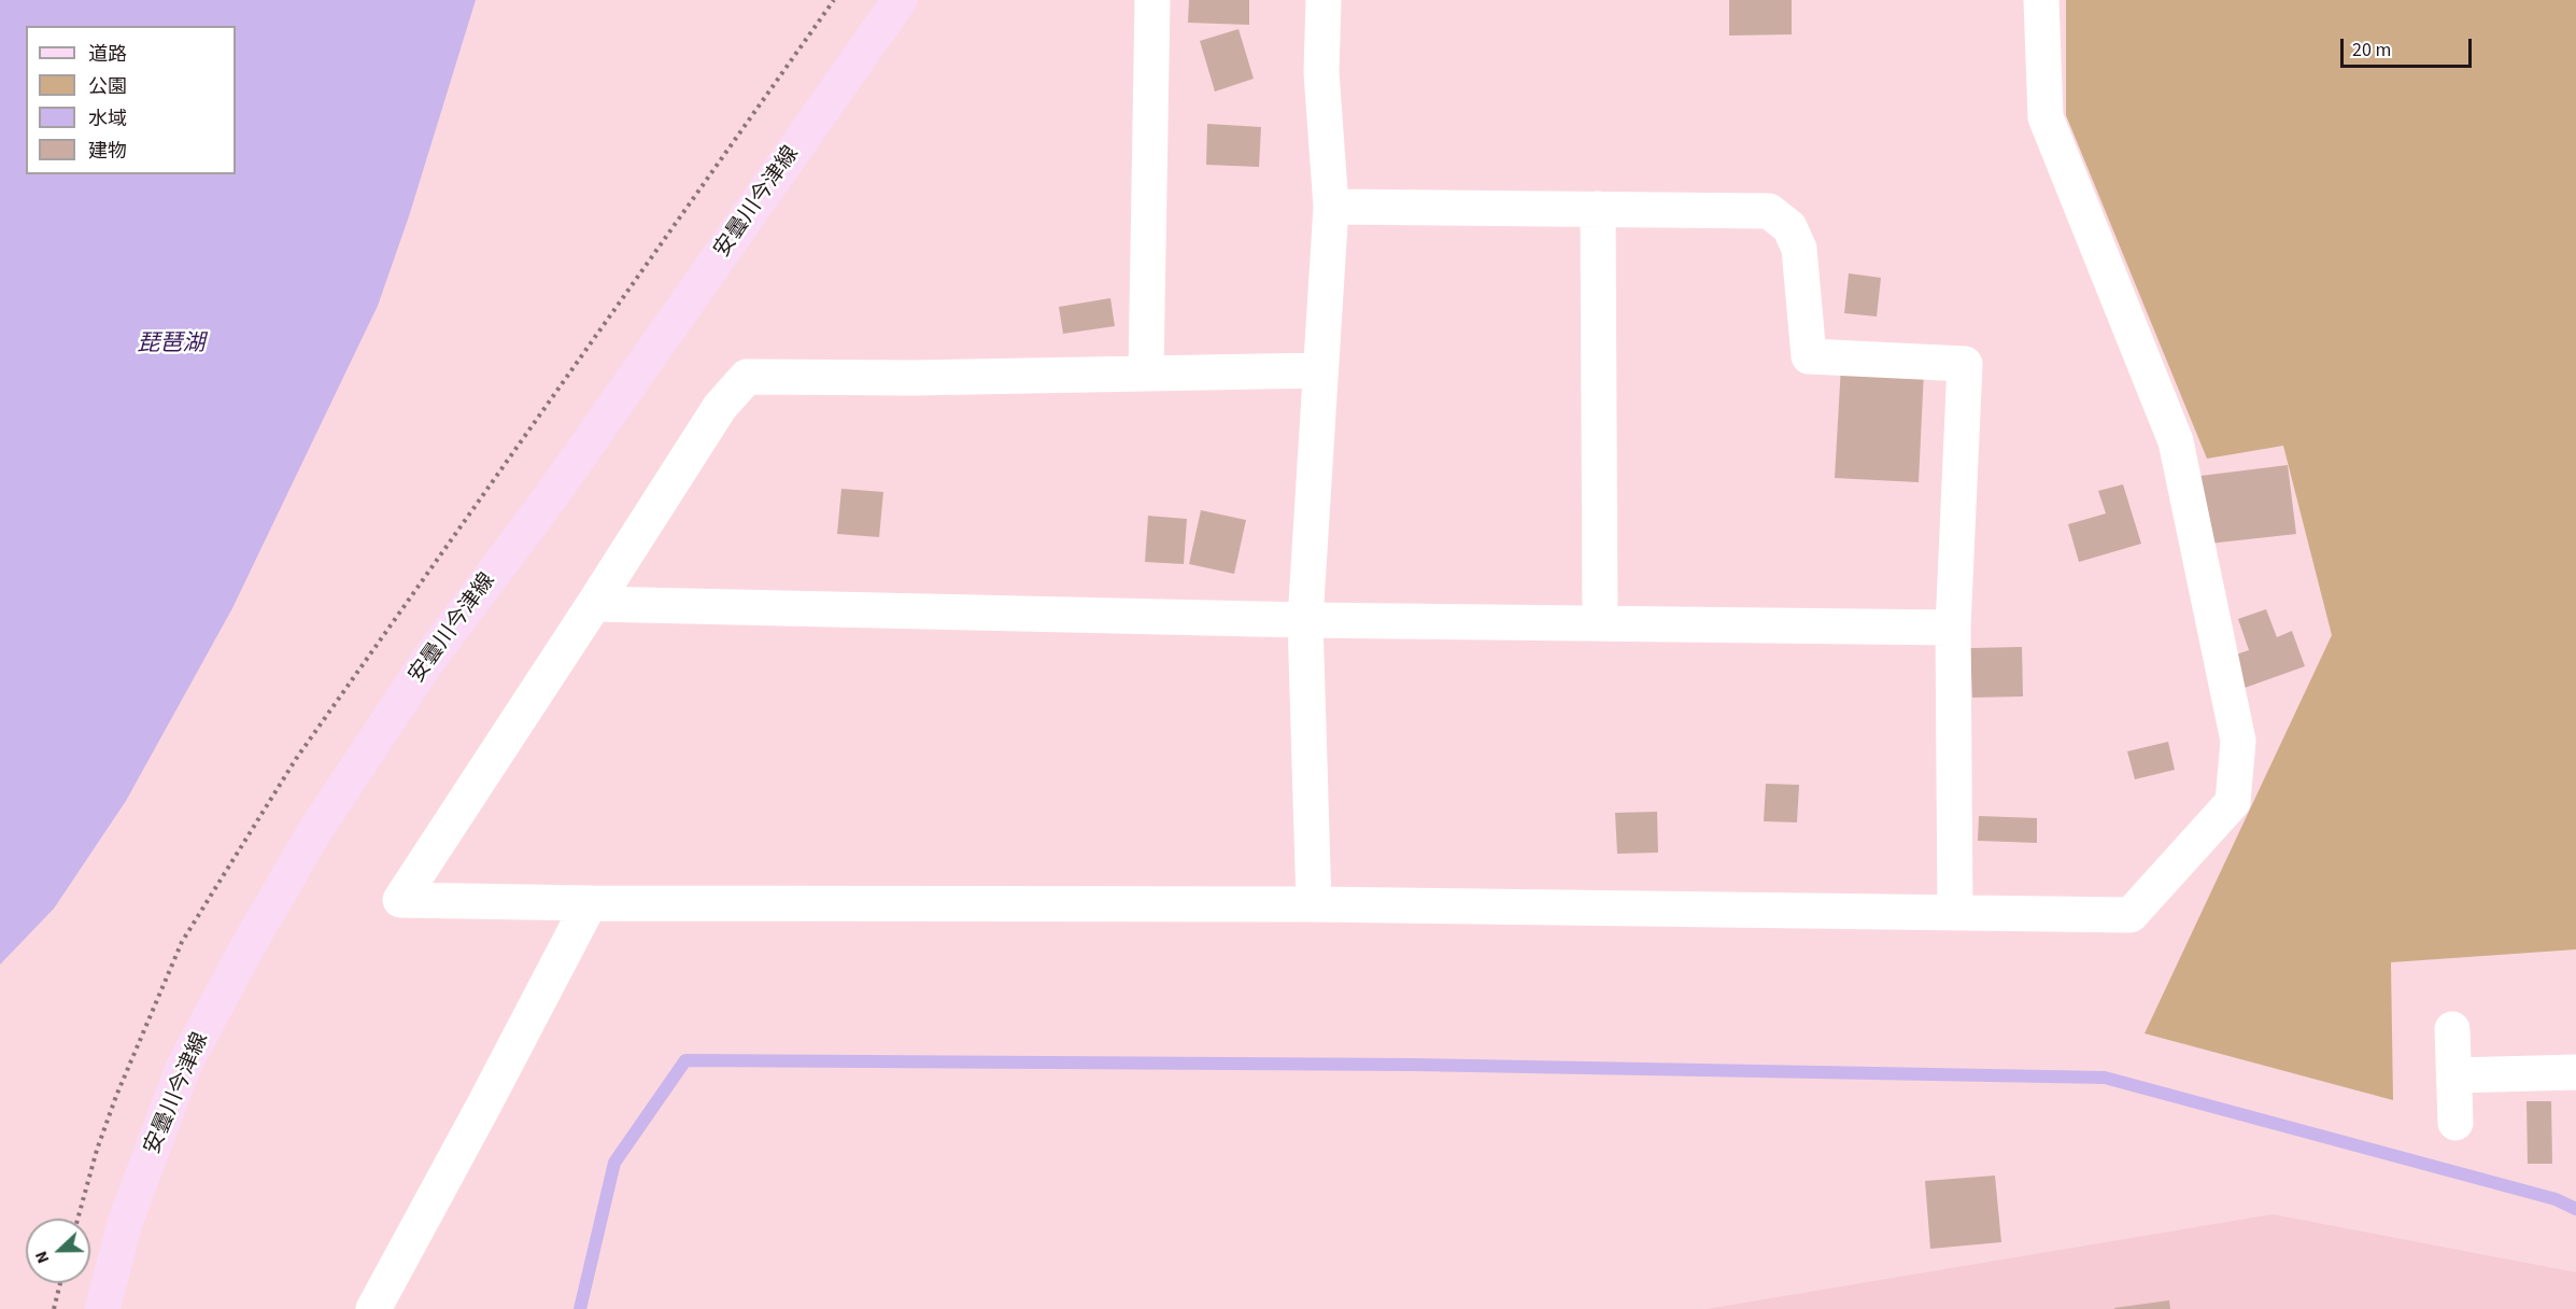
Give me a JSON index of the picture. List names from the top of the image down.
{
  "streets": {
    "main road": ["安曇川今津線"]
  },
  "water": ["琵琶湖"],
  "legend": [
    "道路",
    "公園",
    "水域",
    "建物"
  ],
  "scale_bar": "20 m",
  "north": "left"
}
